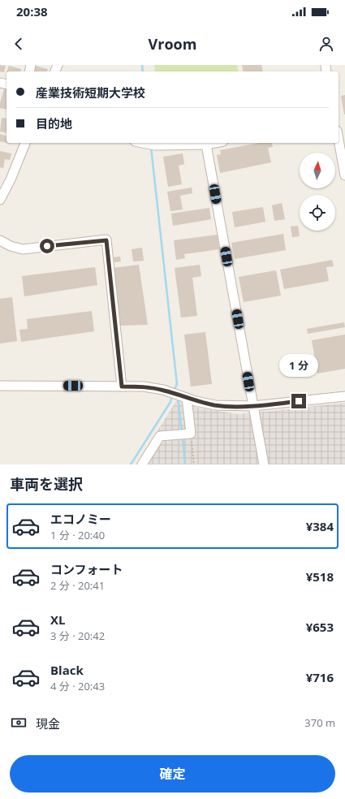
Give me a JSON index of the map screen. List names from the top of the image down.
{
  "north": "top",
  "page": {
    "status": "20:38",
    "header": "Vroom",
    "banner": ["産業技術短期大学校", "目的地"],
    "bubble": "1 分",
    "heading": "車両を選択",
    "list": [
      {
        "name": "エコノミー",
        "note": "1 分 · 20:40",
        "value": "¥384"
      },
      {
        "name": "コンフォート",
        "note": "2 分 · 20:41",
        "value": "¥518"
      },
      {
        "name": "XL",
        "note": "3 分 · 20:42",
        "value": "¥653"
      },
      {
        "name": "Black",
        "note": "4 分 · 20:43",
        "value": "¥716"
      }
    ],
    "pay": ["現金", "370 m"],
    "buttons": "確定"
  }
}
